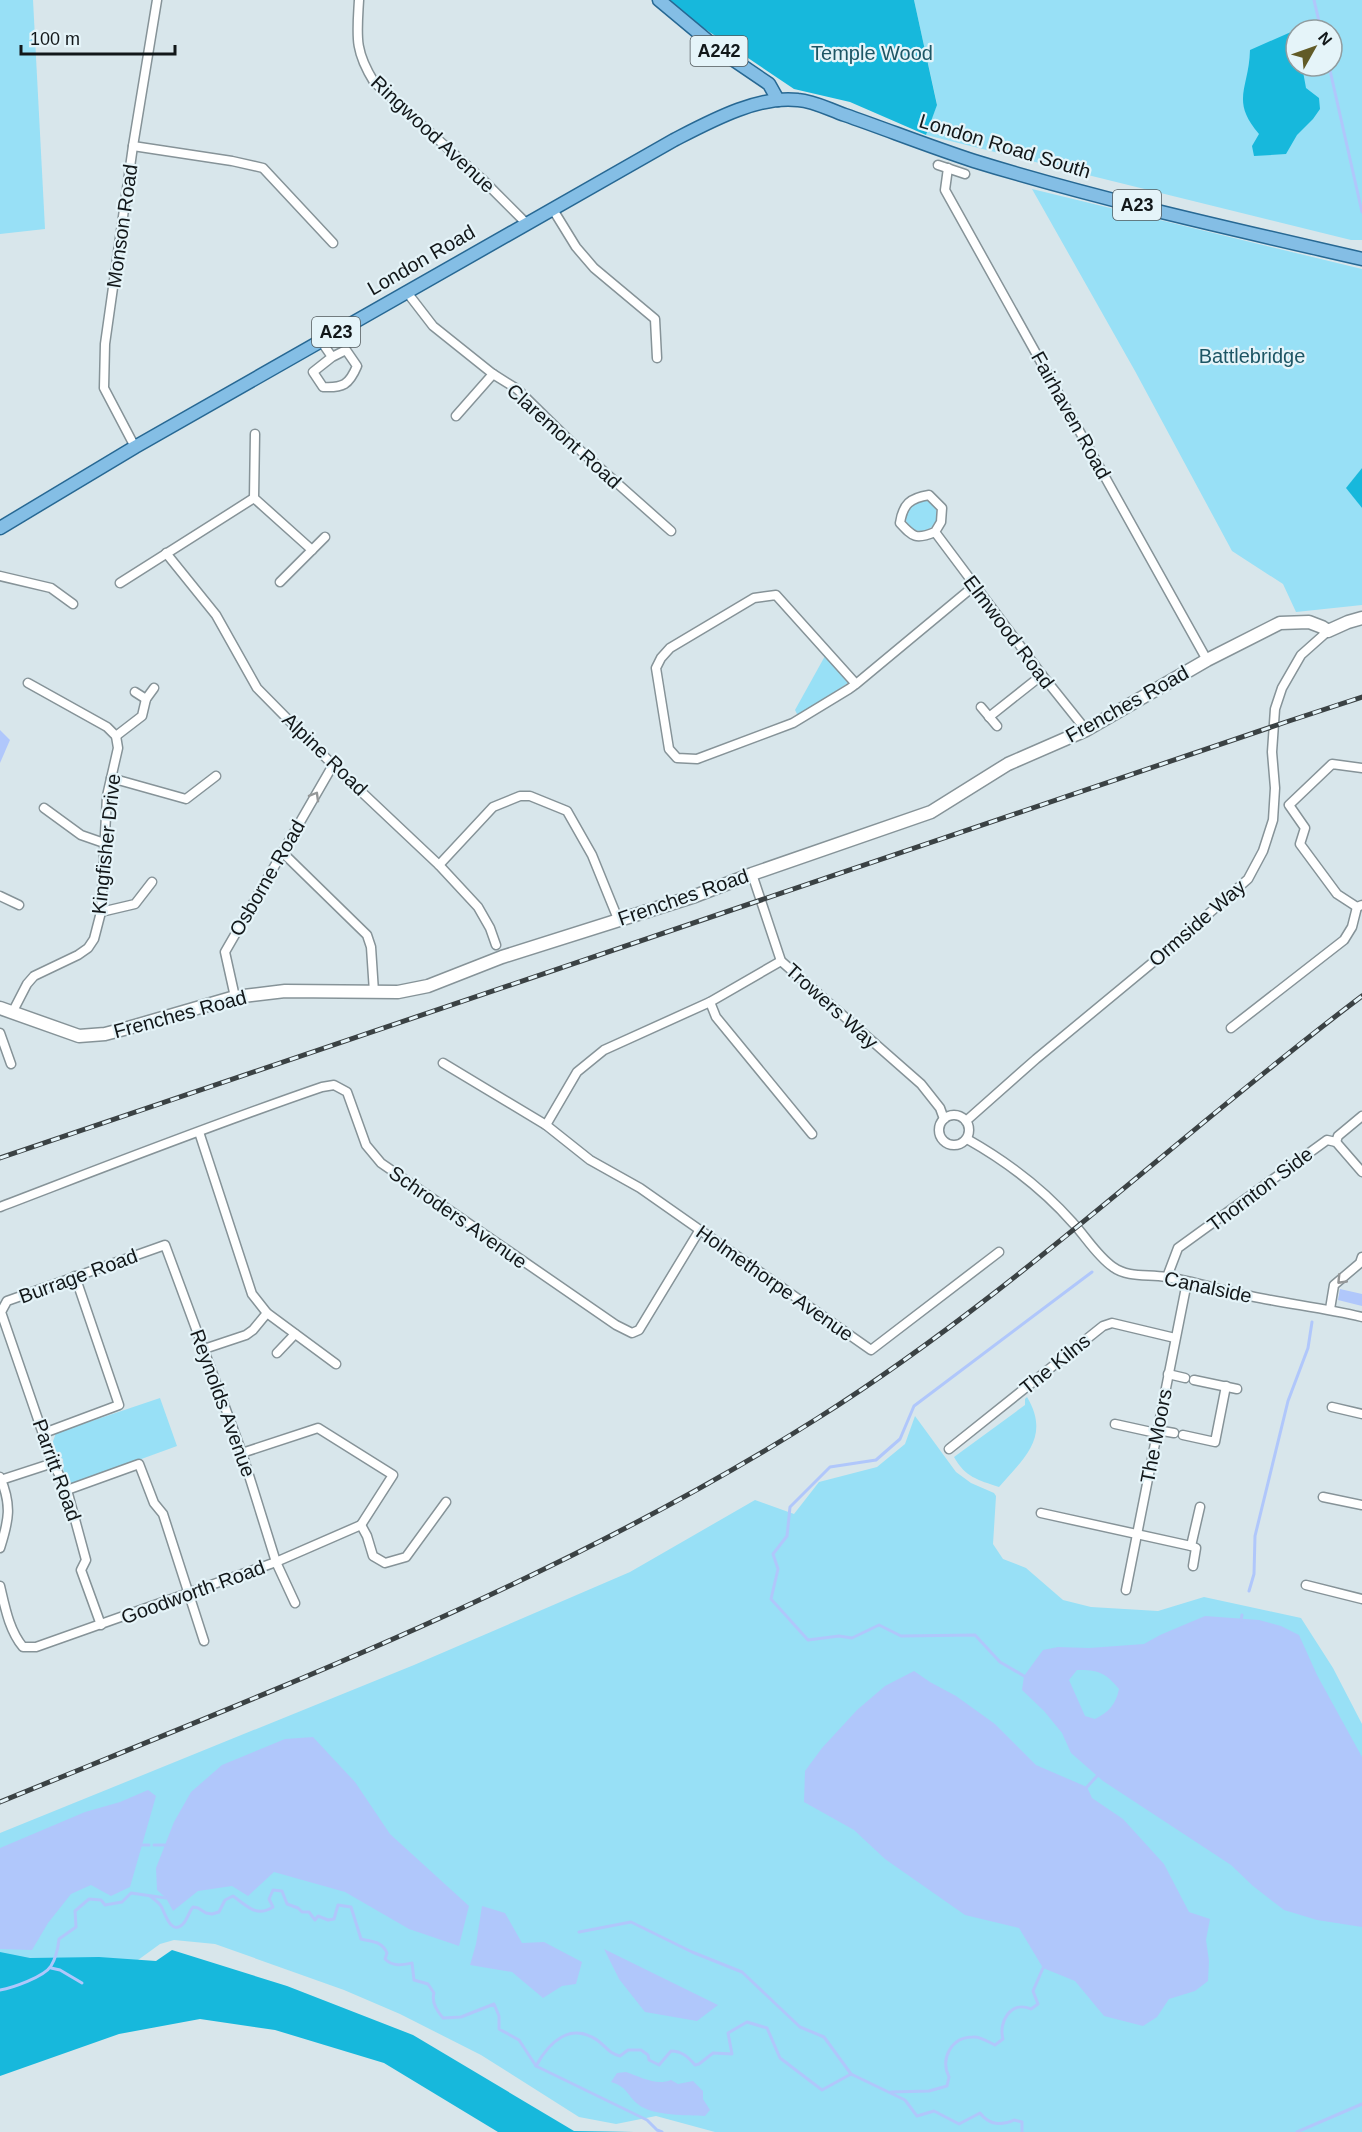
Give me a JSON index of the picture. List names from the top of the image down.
{
  "streets": {
    "main road": [
      "A242",
      "London Road South",
      "A23",
      "London Road"
    ],
    "street": [
      "Ringwood Avenue",
      "Monson Road",
      "Fairhaven Road",
      "Claremont Road",
      "Elmwood Road",
      "Frenches Road",
      "Alpine Road",
      "Kingfisher Drive",
      "Osborne Road",
      "Ormside Way",
      "Trowers Way",
      "Thornton Side",
      "Schroders Avenue",
      "Burrage Road",
      "Holmethorpe Avenue",
      "Canalside",
      "The Kilns",
      "Reynolds Avenue",
      "The Moors",
      "Parritt Road",
      "Goodworth Road"
    ]
  },
  "crossings": [
    ["A242", "London Road South"],
    ["A242", "London Road"],
    ["Ringwood Avenue", "London Road"],
    ["London Road South", "London Road"],
    ["Monson Road", "London Road"],
    ["London Road", "Claremont Road"],
    ["Fairhaven Road", "Frenches Road"],
    ["Elmwood Road", "Frenches Road"],
    ["Frenches Road", "Kingfisher Drive"],
    ["Frenches Road", "Osborne Road"],
    ["Frenches Road", "Ormside Way"],
    ["Frenches Road", "Trowers Way"],
    ["Alpine Road", "Osborne Road"],
    ["Ormside Way", "Trowers Way"],
    ["Trowers Way", "Canalside"],
    ["Thornton Side", "Canalside"],
    ["Schroders Avenue", "Holmethorpe Avenue"],
    ["Burrage Road", "Reynolds Avenue"],
    ["Burrage Road", "Parritt Road"],
    ["Canalside", "The Moors"],
    ["The Kilns", "The Moors"],
    ["Reynolds Avenue", "Goodworth Road"],
    ["Parritt Road", "Goodworth Road"]
  ],
  "one_way": ["Osborne Road"],
  "parks": ["Temple Wood", "Battlebridge"],
  "scale_bar": "100 m",
  "north": "top right"
}
